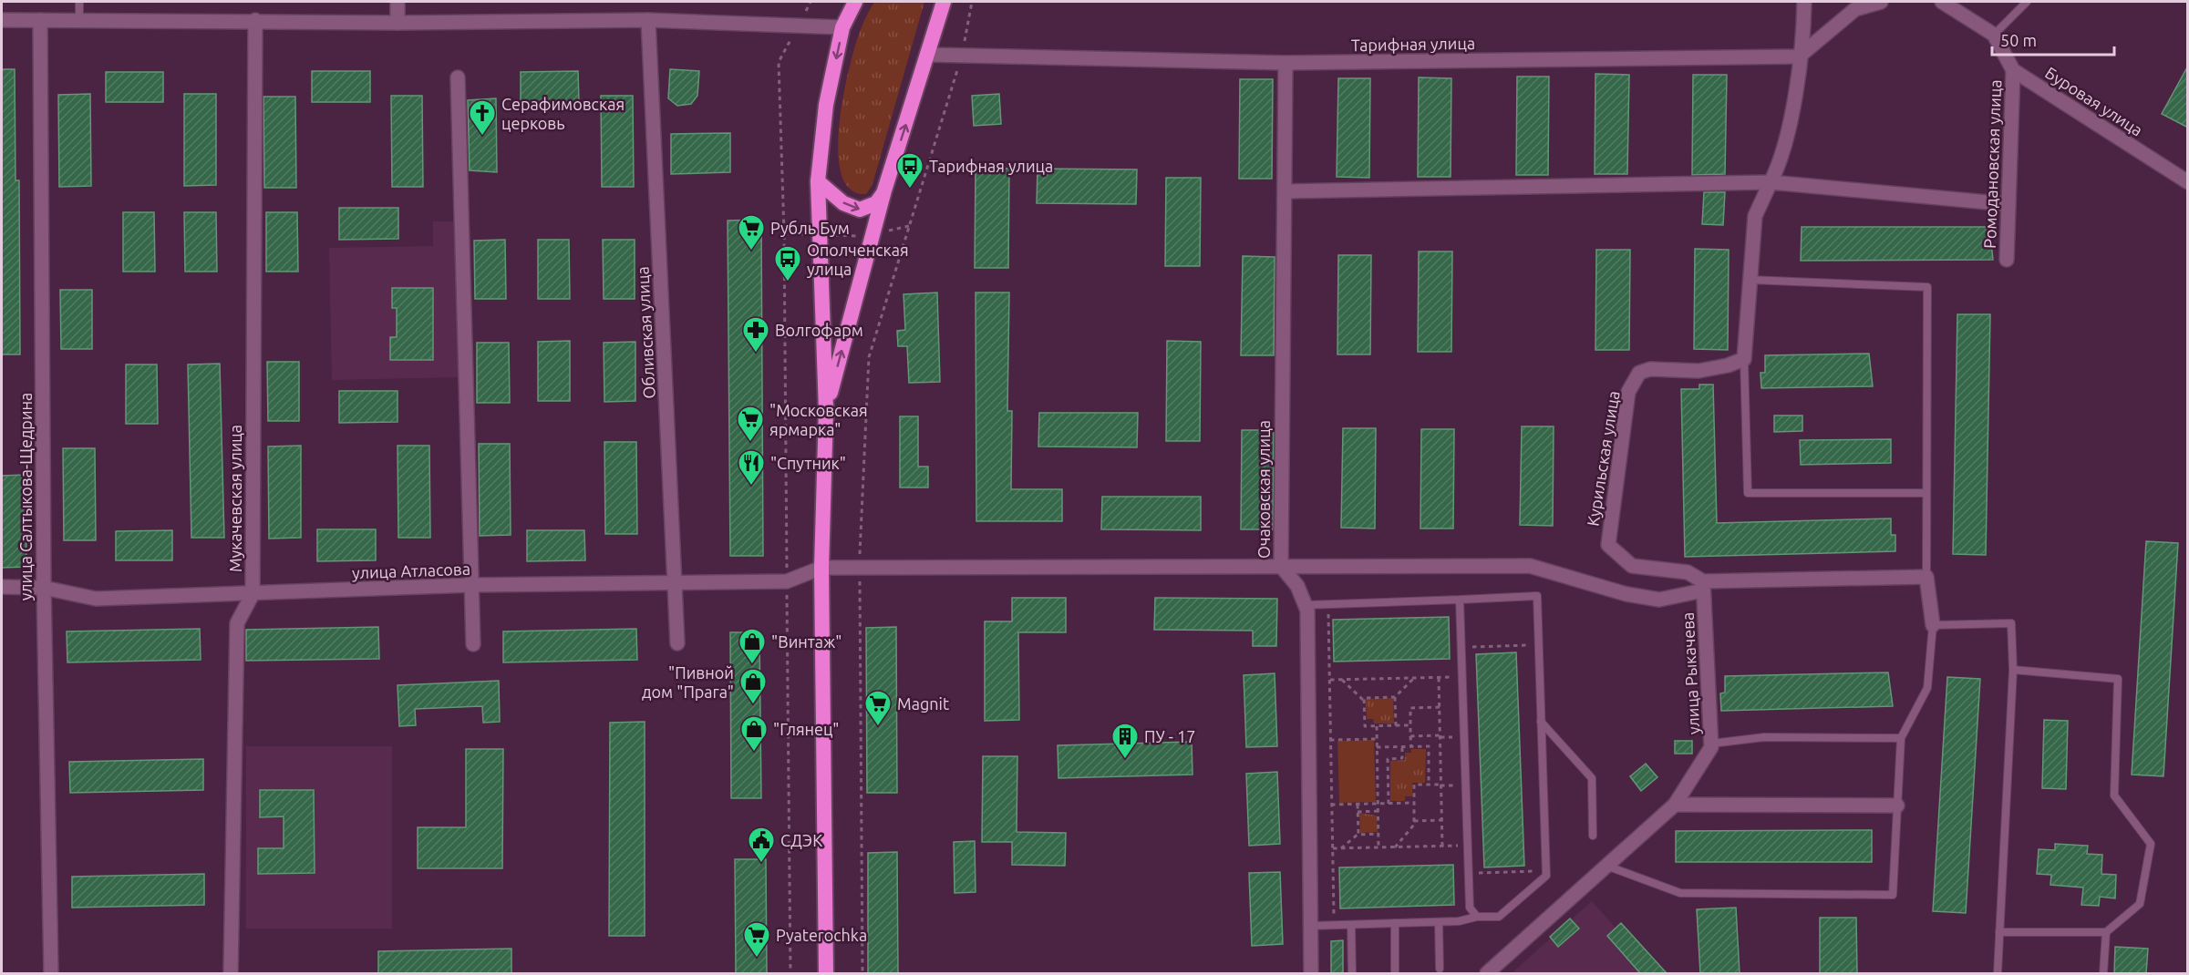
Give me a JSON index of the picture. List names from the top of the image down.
{
  "streets": {
    "street": [
      "Тарифная улица",
      "Буровая улица",
      "Ромодановская улица",
      "Обливская улица",
      "Курильская улица",
      "Очаковская улица",
      "улица Салтыкова-Щедрина",
      "Мукачевская улица",
      "улица Атласова",
      "улица Рыкачева"
    ]
  },
  "crossings": [
    ["Тарифная улица", "Очаковская улица"],
    ["Буровая улица", "Ромодановская улица"],
    ["Обливская улица", "улица Атласова"],
    ["Курильская улица", "улица Рыкачева"],
    ["улица Салтыкова-Щедрина", "улица Атласова"],
    ["Мукачевская улица", "улица Атласова"]
  ],
  "places": {
    "church": ["Серафимовская церковь"],
    "bus stop": ["Тарифная улица", "Ополченская улица"],
    "supermarket": [
      "Рубль Бум",
      "\"Московская ярмарка\"",
      "Magnit",
      "Pyaterochka"
    ],
    "pharmacy": ["Волгофарм"],
    "restaurant": ["\"Спутник\""],
    "shop": ["\"Винтаж\"", "\"Пивной дом \"Прага\"", "\"Глянец\""],
    "building": ["ПУ - 17"],
    "public building": ["СДЭК"]
  },
  "scale_bar": "50 m"
}
